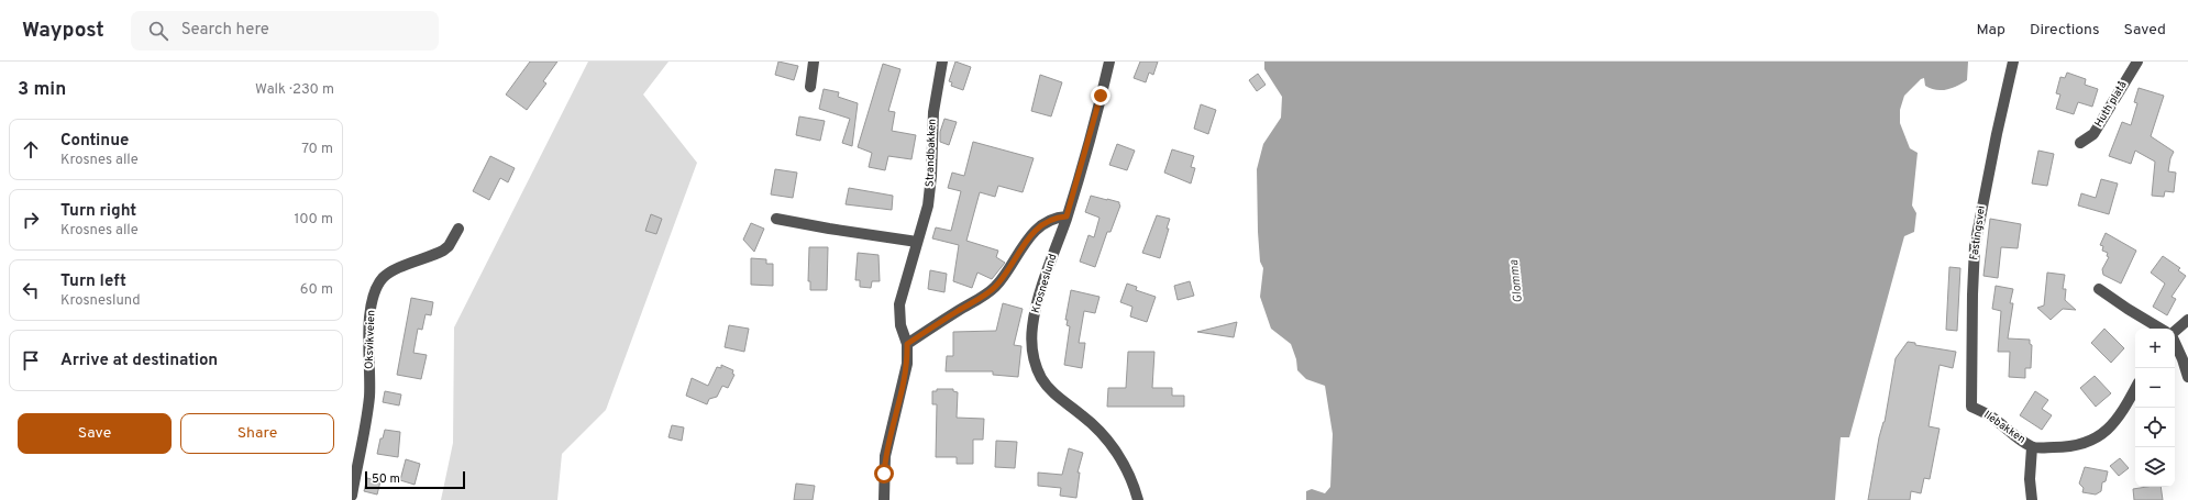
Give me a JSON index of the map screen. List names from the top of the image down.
{
  "streets": {
    "street": [
      "Huth platå",
      "Strandbakken",
      "Fastingsvei",
      "Krosneslund",
      "Oksvikveien",
      "Ilebakken"
    ]
  },
  "crossings": [
    ["Fastingsvei", "Ilebakken"]
  ],
  "water": ["Glomma"],
  "scale_bar": "50 m",
  "page": {
    "header": "Waypost",
    "search": "Search here",
    "nav": ["Map", "Directions", "Saved"],
    "heading": ["3 min", "Walk · 230 m"],
    "list": [
      ["Continue", "Krosnes alle", "70 m"],
      ["Turn right", "Krosnes alle", "100 m"],
      ["Turn left", "Krosneslund", "60 m"],
      "Arrive at destination"
    ],
    "map_buttons": ["+", "−"],
    "buttons": ["Save", "Share"],
    "scale": "50 m"
  }
}
